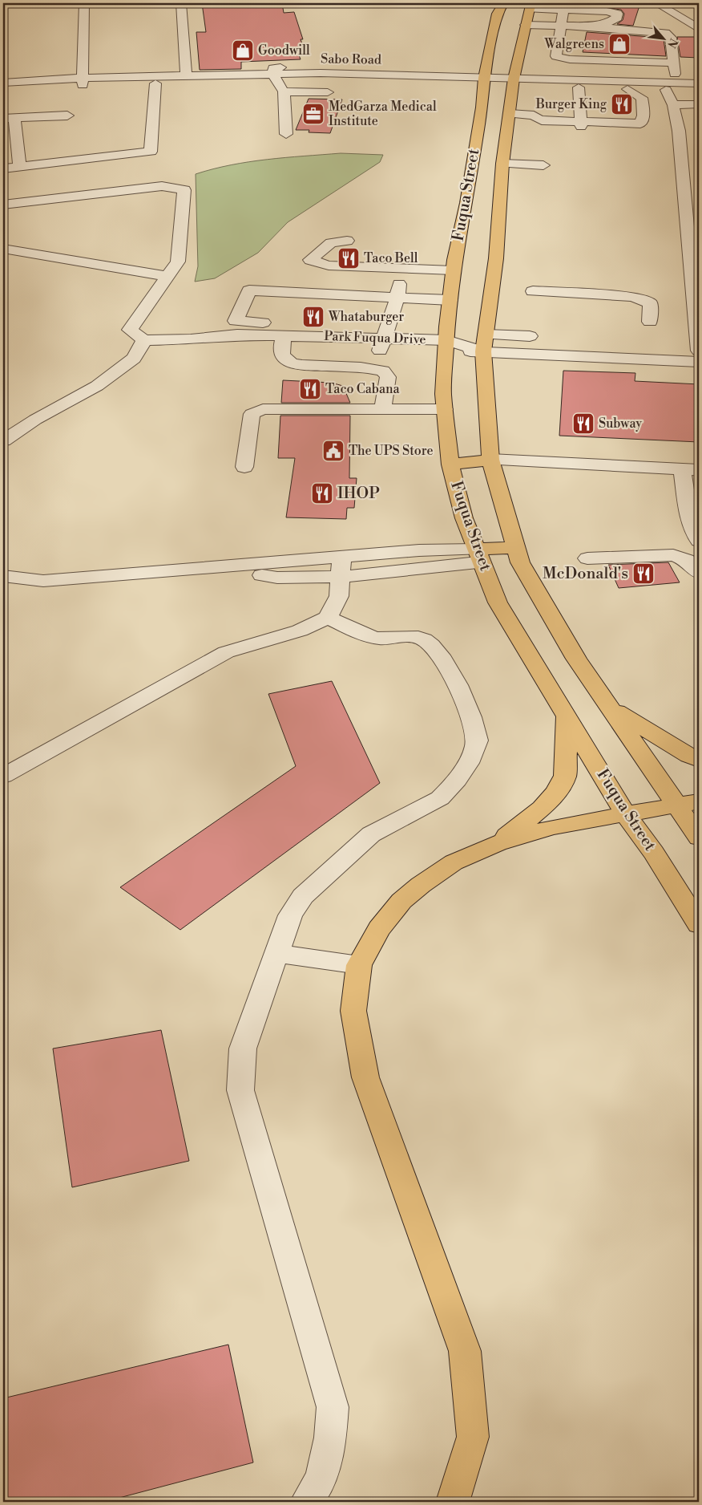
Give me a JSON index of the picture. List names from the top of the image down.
{
  "streets": {
    "main road": ["Fuqua Street"],
    "street": ["Sabo Road", "Park Fuqua Drive"]
  },
  "crossings": [
    ["Sabo Road", "Fuqua Street"],
    ["Fuqua Street", "Park Fuqua Drive"]
  ],
  "places": {
    "shop": ["Walgreens", "Goodwill"],
    "restaurant": [
      "Burger King",
      "Taco Bell",
      "Whataburger",
      "Taco Cabana",
      "Subway",
      "IHOP",
      "McDonald's"
    ],
    "office": ["MedGarza Medical Institute"],
    "public building": ["The UPS Store"]
  },
  "north": "bottom right"
}
